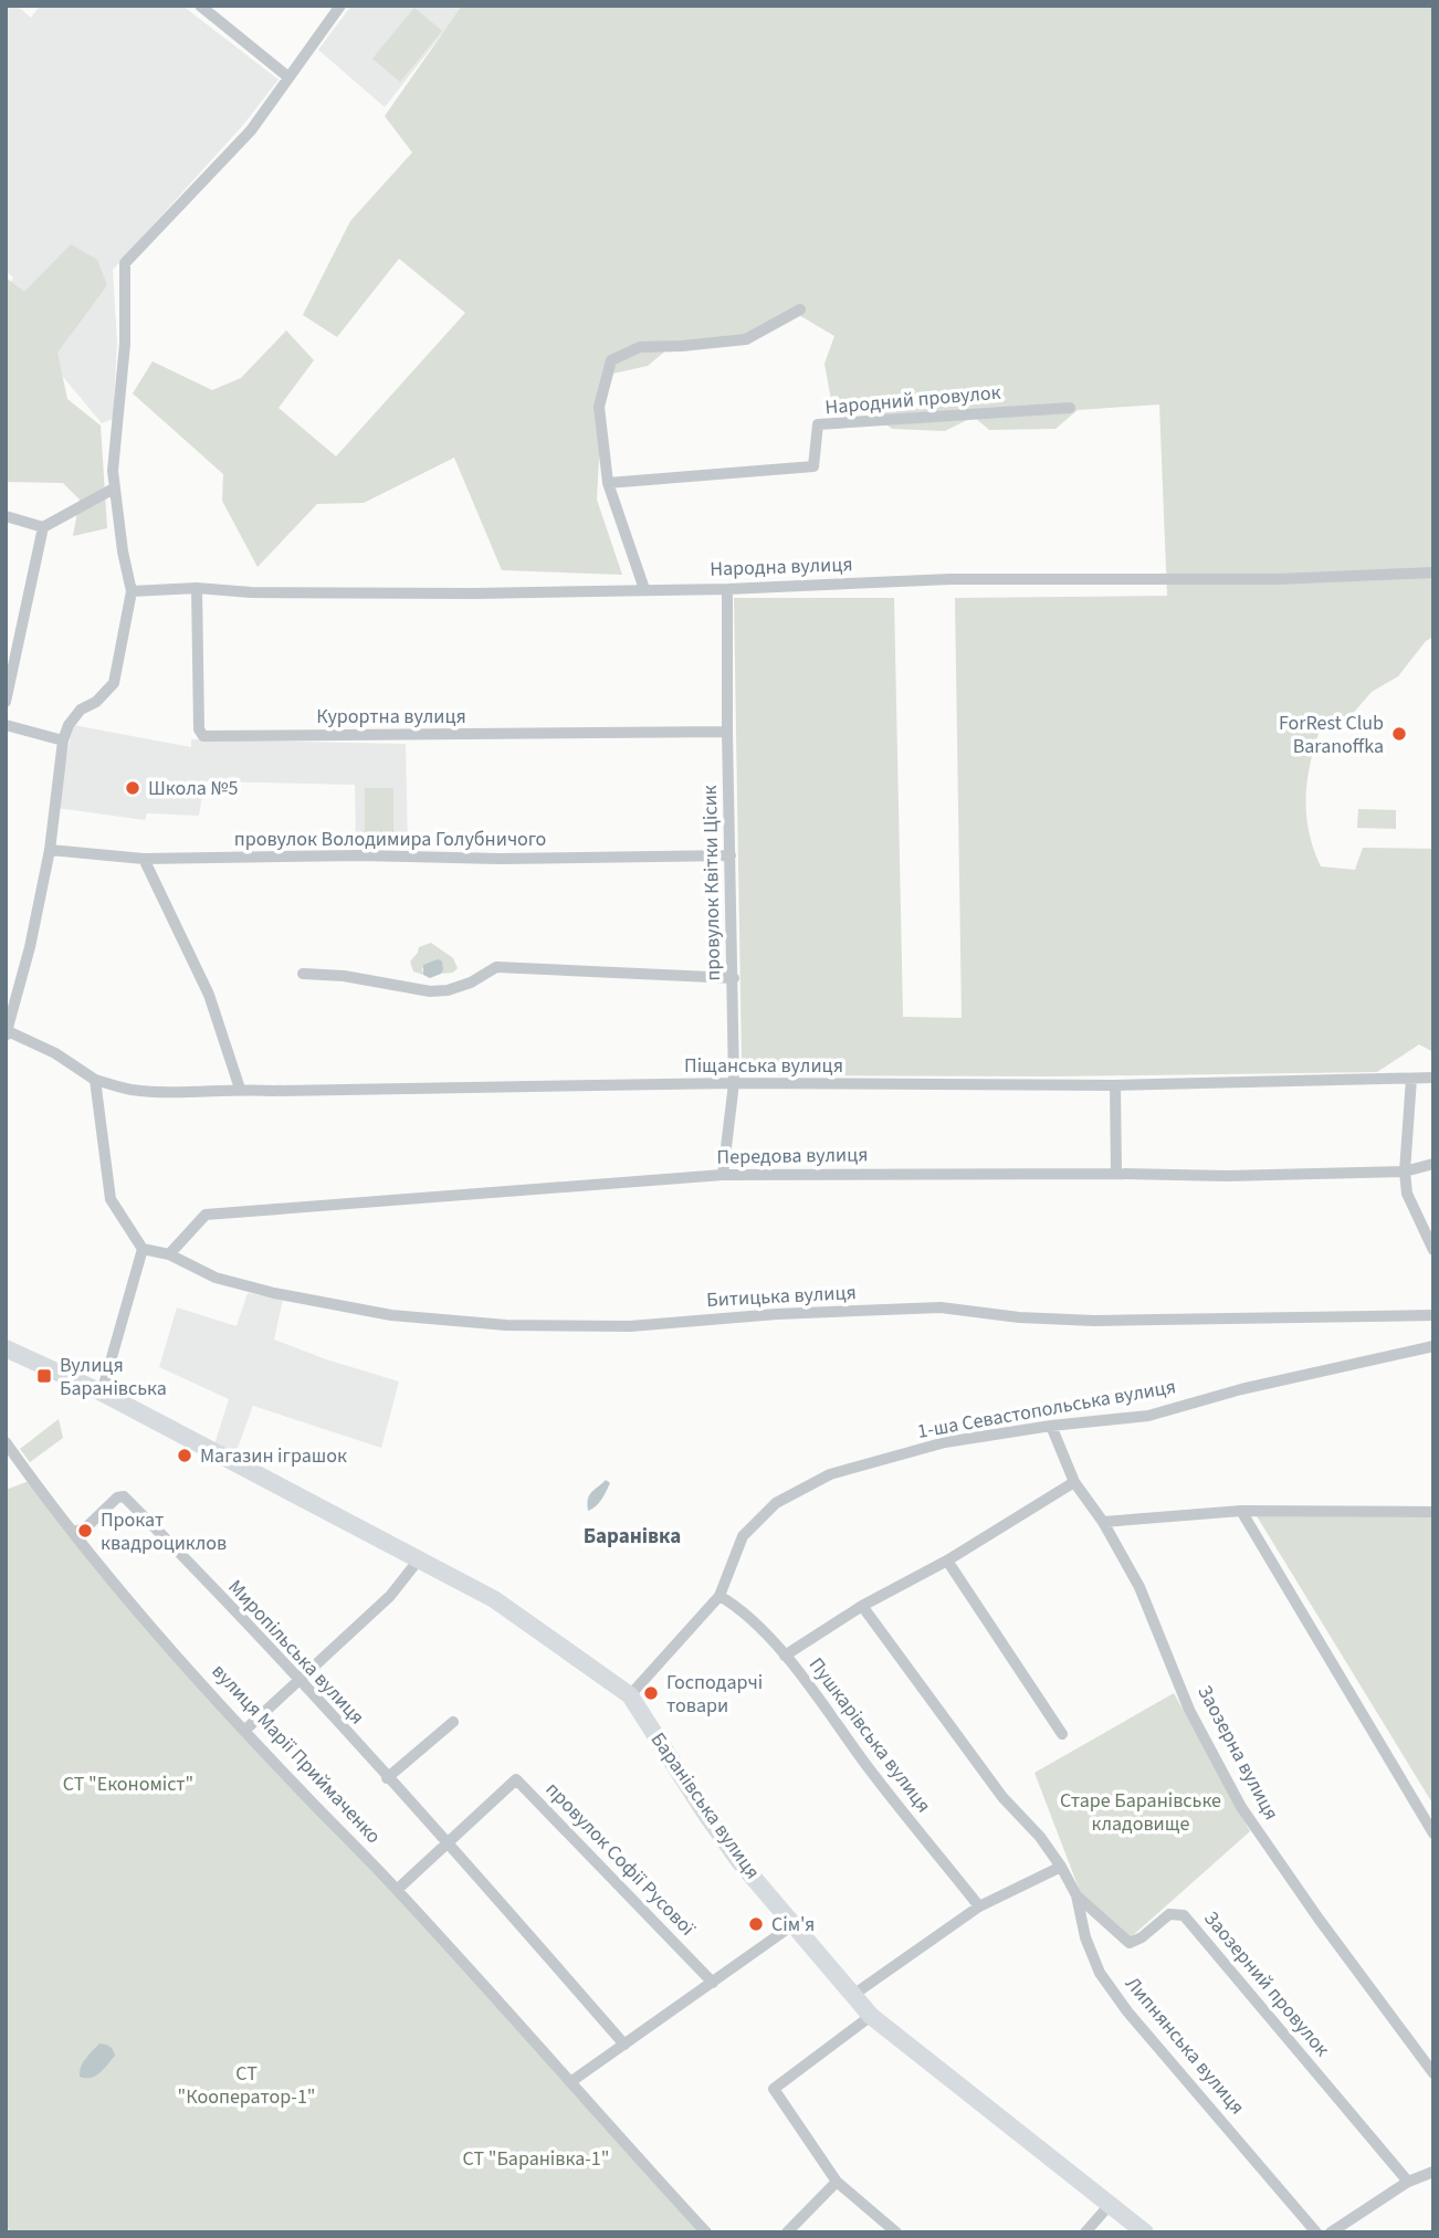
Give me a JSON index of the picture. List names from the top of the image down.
{
  "streets": {
    "main road": ["Баранівська вулиця"],
    "street": [
      "Народний провулок",
      "Народна вулиця",
      "Курортна вулиця",
      "провулок Володимира Голубничого",
      "провулок Квітки Цісик",
      "Піщанська вулиця",
      "Передова вулиця",
      "Битицька вулиця",
      "1-ша Севастопольська вулиця",
      "Миропільська вулиця",
      "Пушкарівська вулиця",
      "Заозерна вулиця",
      "вулиця Марії Приймаченко",
      "провулок Софії Русової",
      "Заозерний провулок",
      "Липнянська вулиця"
    ]
  },
  "crossings": [
    ["Народна вулиця", "Курортна вулиця"],
    ["Народна вулиця", "провулок Квітки Цісик"],
    ["Курортна вулиця", "провулок Квітки Цісик"],
    ["провулок Володимира Голубничого", "провулок Квітки Цісик"],
    ["провулок Квітки Цісик", "Піщанська вулиця"],
    ["провулок Квітки Цісик", "Передова вулиця"],
    ["Передова вулиця", "Битицька вулиця"],
    ["1-ша Севастопольська вулиця", "Пушкарівська вулиця"],
    ["1-ша Севастопольська вулиця", "Заозерна вулиця"],
    ["1-ша Севастопольська вулиця", "Баранівська вулиця"],
    ["Миропільська вулиця", "вулиця Марії Приймаченко"],
    ["Миропільська вулиця", "провулок Софії Русової"],
    ["вулиця Марії Приймаченко", "провулок Софії Русової"],
    ["Заозерний провулок", "Липнянська вулиця"]
  ],
  "districts": ["Баранівка"],
  "parks": [
    "СТ \"Економіст\"",
    "Старе Баранівське кладовище",
    "СТ \"Кооператор-1\"",
    "СТ \"Баранівка-1\""
  ],
  "places": {
    "other": [
      "ForRest Club Baranoffka",
      "Школа №5",
      "Магазин іграшок",
      "Прокат квадроциклов",
      "Господарчі товари",
      "Сім'я"
    ],
    "transit": ["Вулиця Баранівська"]
  }
}
